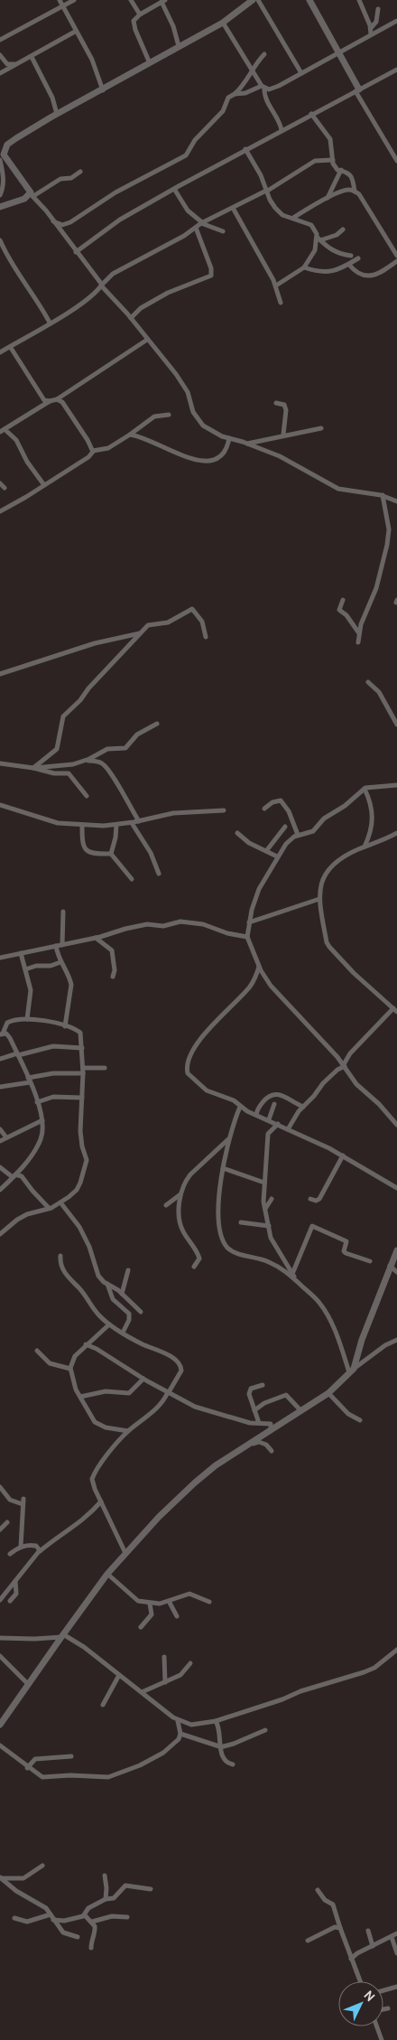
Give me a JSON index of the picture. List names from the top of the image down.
{
  "north": "top right"
}
